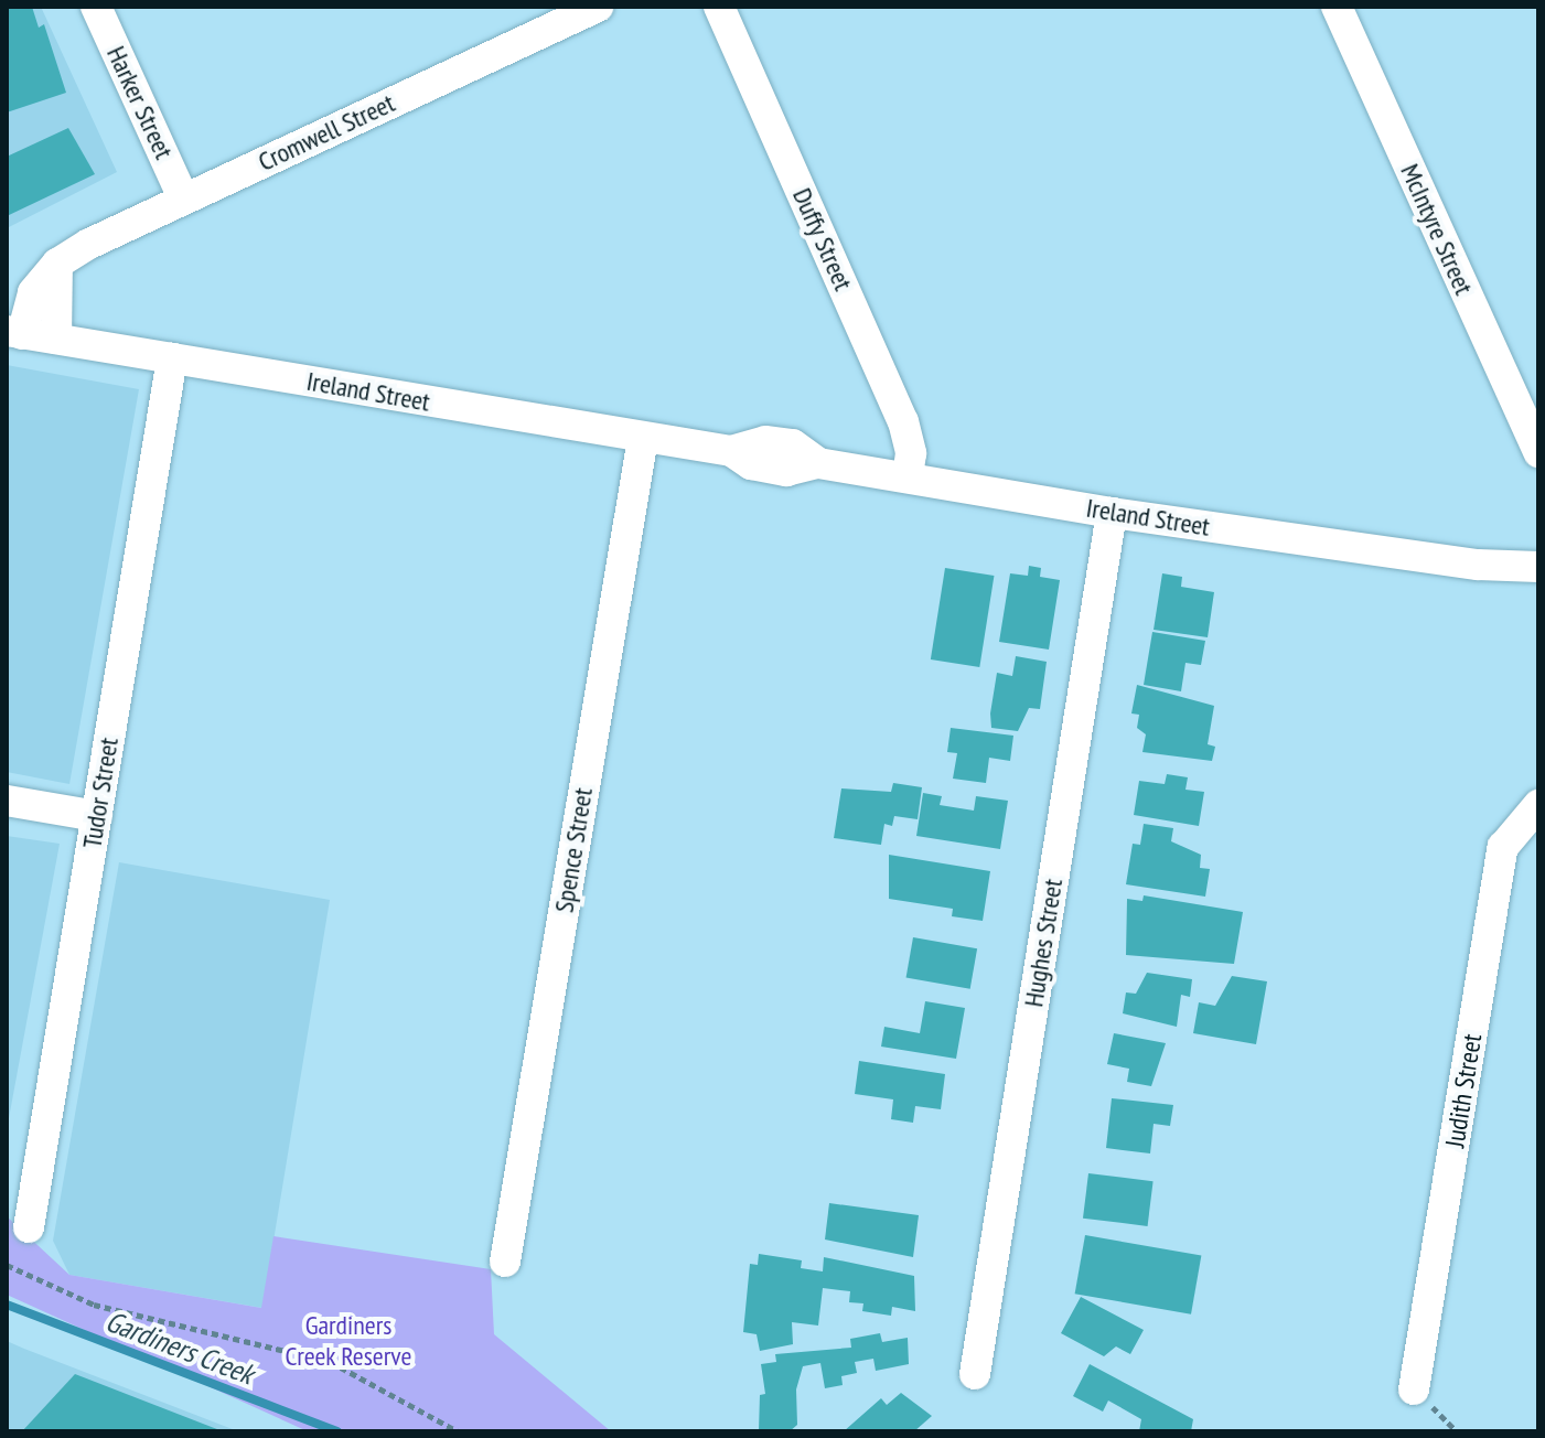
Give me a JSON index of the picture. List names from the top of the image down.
{
  "streets": {
    "street": [
      "Harker Street",
      "Cromwell Street",
      "McIntyre Street",
      "Duffy Street",
      "Ireland Street",
      "Tudor Street",
      "Spence Street",
      "Hughes Street",
      "Judith Street"
    ]
  },
  "crossings": [
    ["Harker Street", "Cromwell Street"],
    ["Cromwell Street", "Ireland Street"],
    ["Duffy Street", "Ireland Street"],
    ["Ireland Street", "Tudor Street"],
    ["Ireland Street", "Spence Street"],
    ["Ireland Street", "Hughes Street"]
  ],
  "water": ["Gardiners Creek"],
  "parks": ["Gardiners Creek Reserve"]
}
